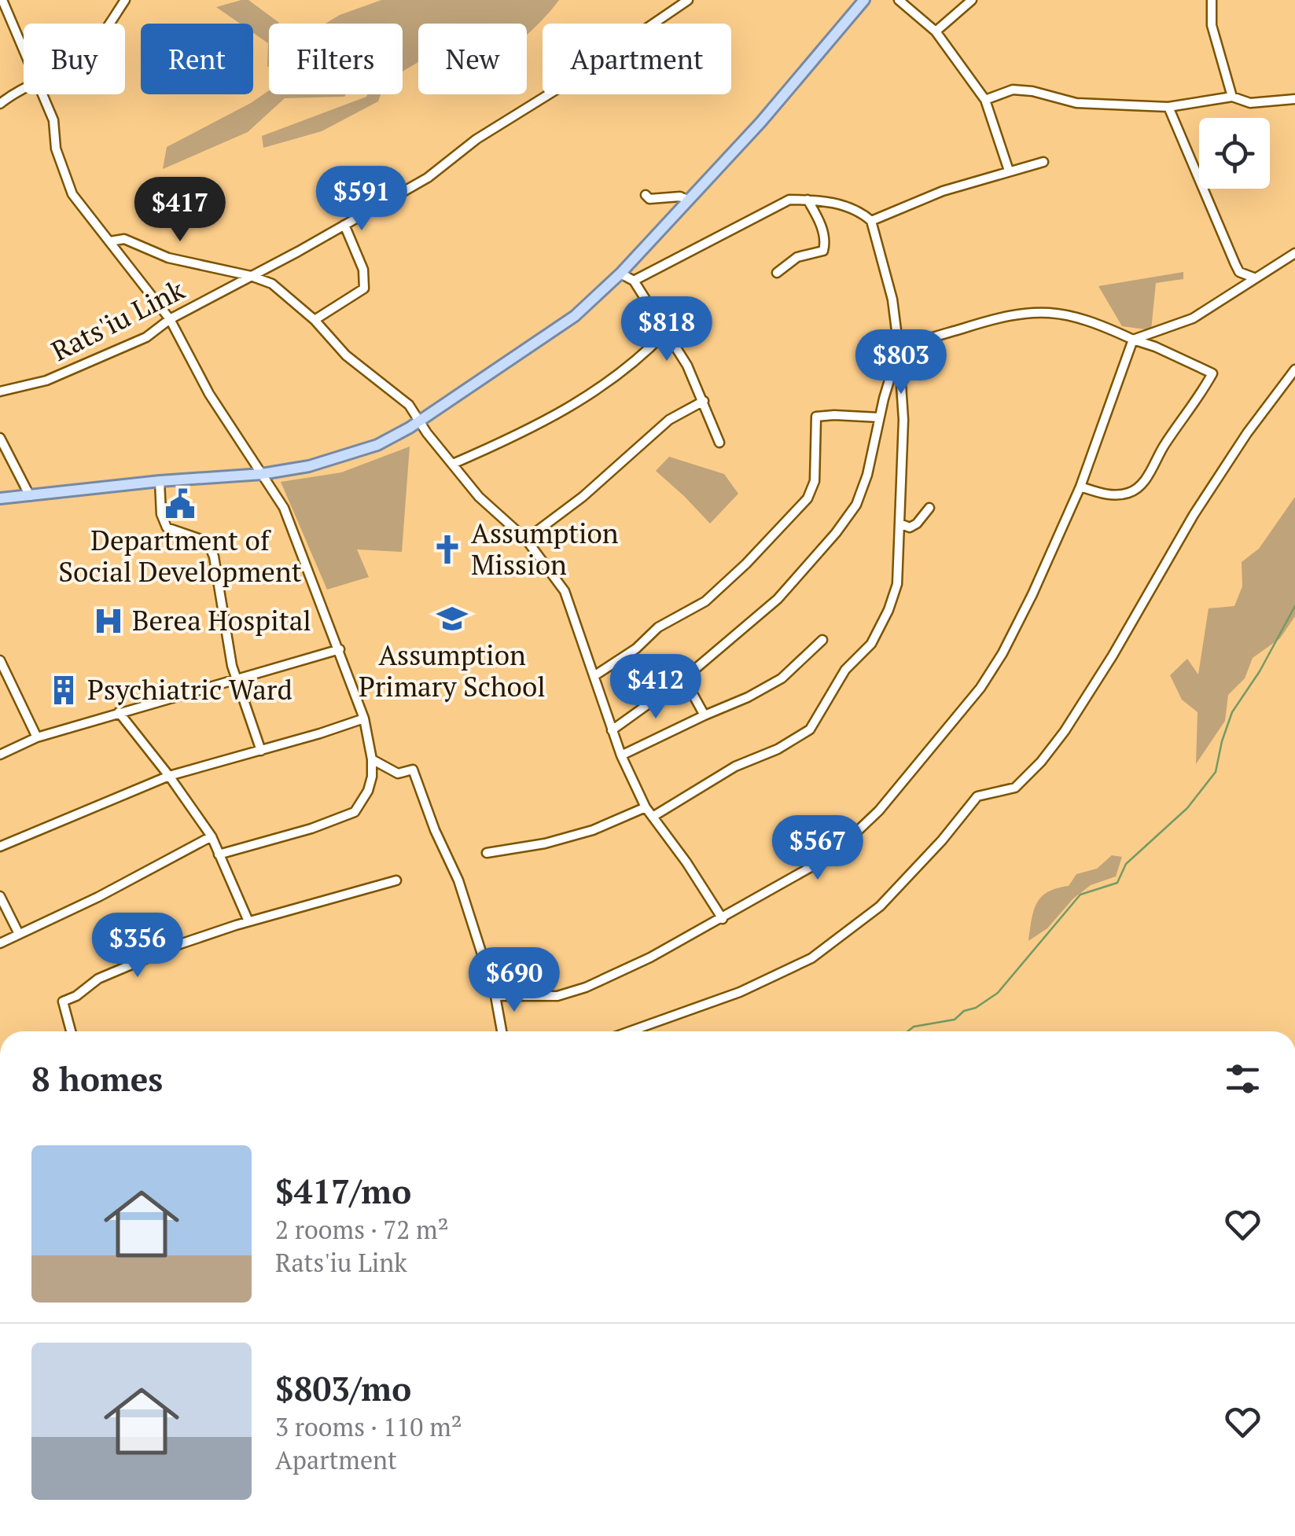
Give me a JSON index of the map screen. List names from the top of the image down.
{
  "streets": {
    "street": ["Rats'iu Link"]
  },
  "places": {
    "public building": ["Department of Social Development"],
    "church": ["Assumption Mission"],
    "school or university": ["Assumption Primary School"],
    "hospital": ["Berea Hospital"],
    "building": ["Psychiatric Ward"]
  },
  "page": {
    "chip": [
      "Buy",
      "Rent",
      "Filters",
      "New",
      "Apartment"
    ],
    "price": [
      "$591",
      "$417",
      "$818",
      "$803",
      "$412",
      "$567",
      "$356",
      "$690"
    ],
    "heading": "8 homes",
    "list": [
      {
        "name": "$417/mo",
        "note": "2 rooms · 72 m² · Rats'iu Link"
      },
      {
        "name": "$803/mo",
        "note": "3 rooms · 110 m² · Apartment"
      }
    ]
  }
}
